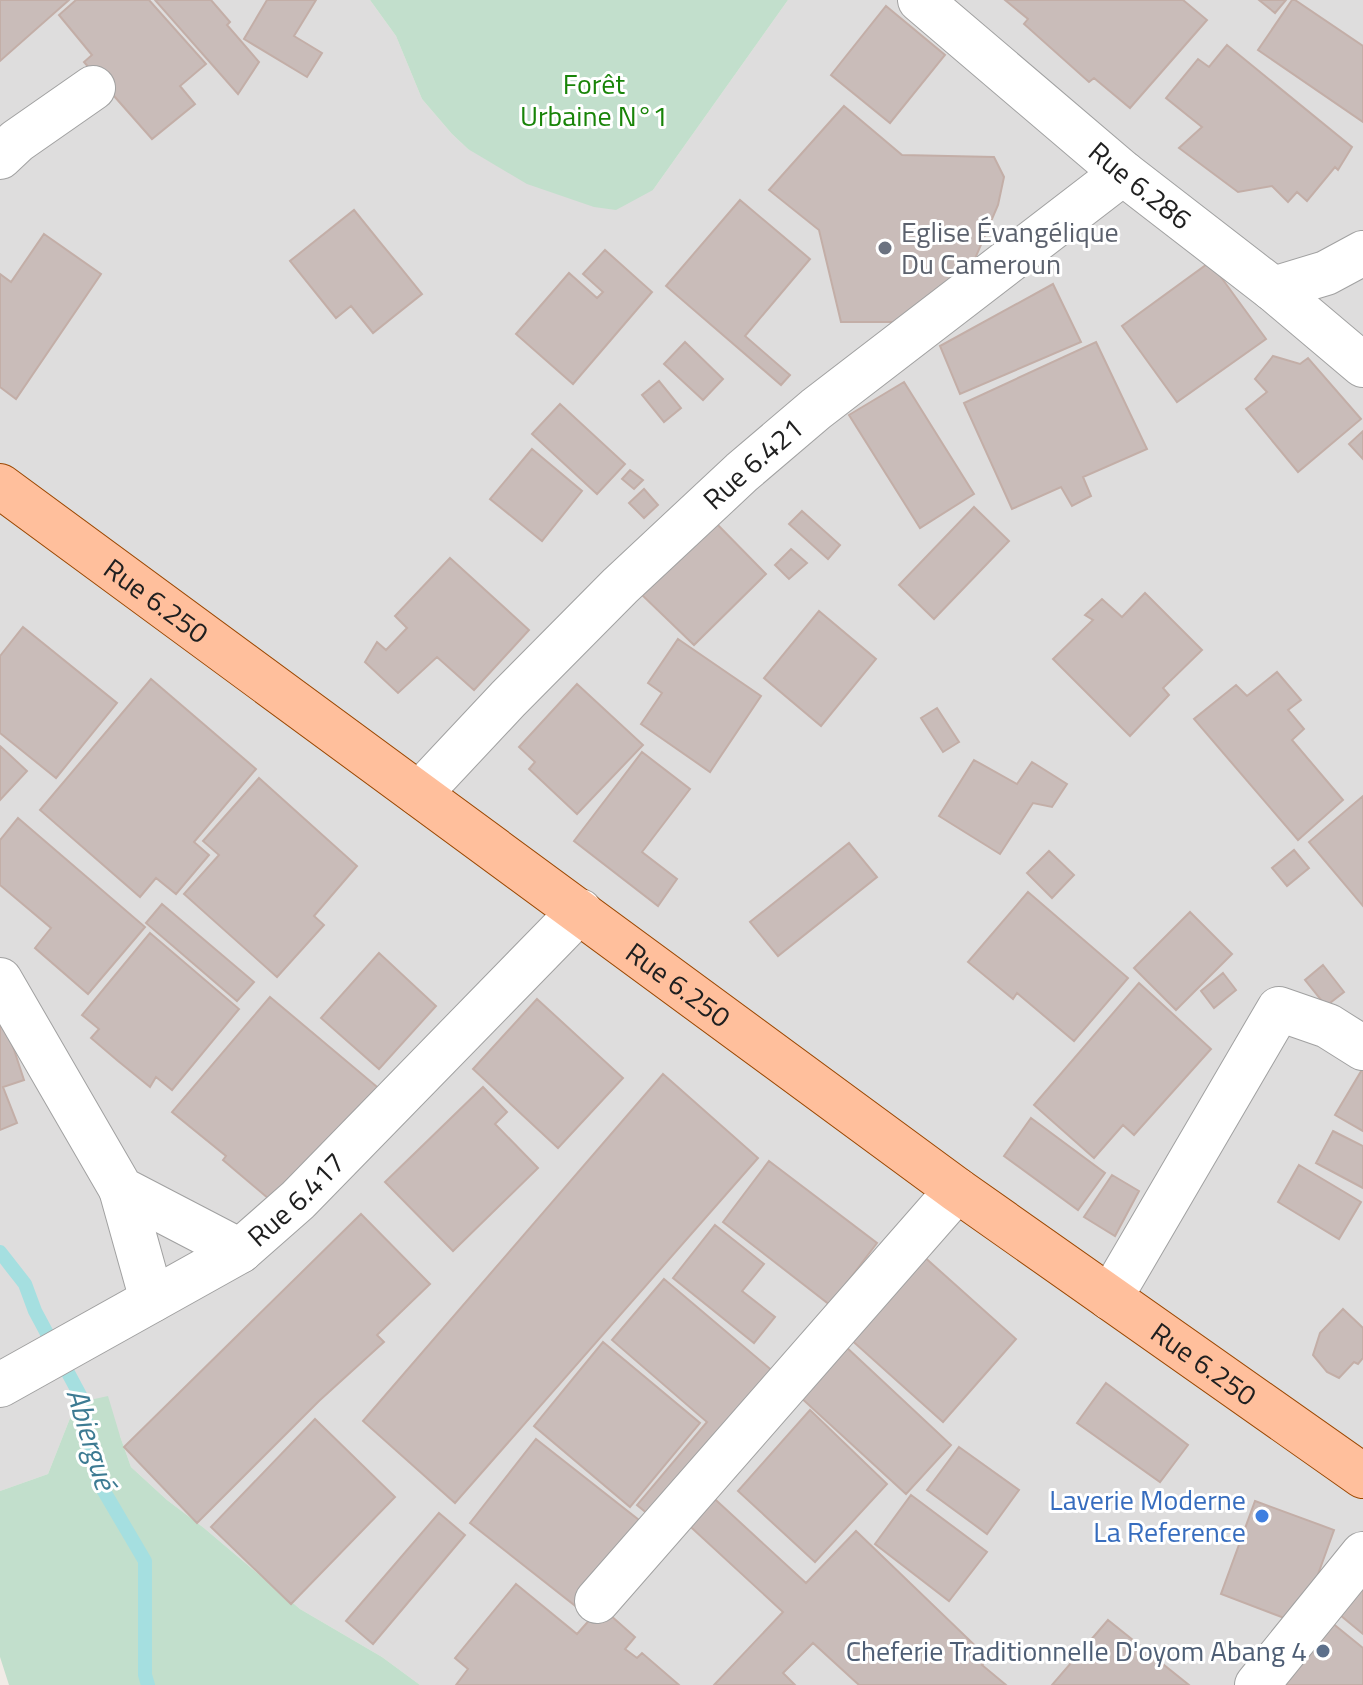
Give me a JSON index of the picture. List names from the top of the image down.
{
  "streets": {
    "main road": ["Rue 6.250"],
    "street": ["Rue 6.286", "Rue 6.421", "Rue 6.417"]
  },
  "crossings": [
    ["Rue 6.286", "Rue 6.421"],
    ["Rue 6.421", "Rue 6.250"],
    ["Rue 6.250", "Rue 6.417"]
  ],
  "water": ["Abiergué"],
  "parks": ["Forêt Urbaine N°1"],
  "places": ["Eglise Évangélique Du Cameroun", "Laverie Moderne La Reference", "Cheferie Traditionnelle D'oyom Abang 4"]
}
